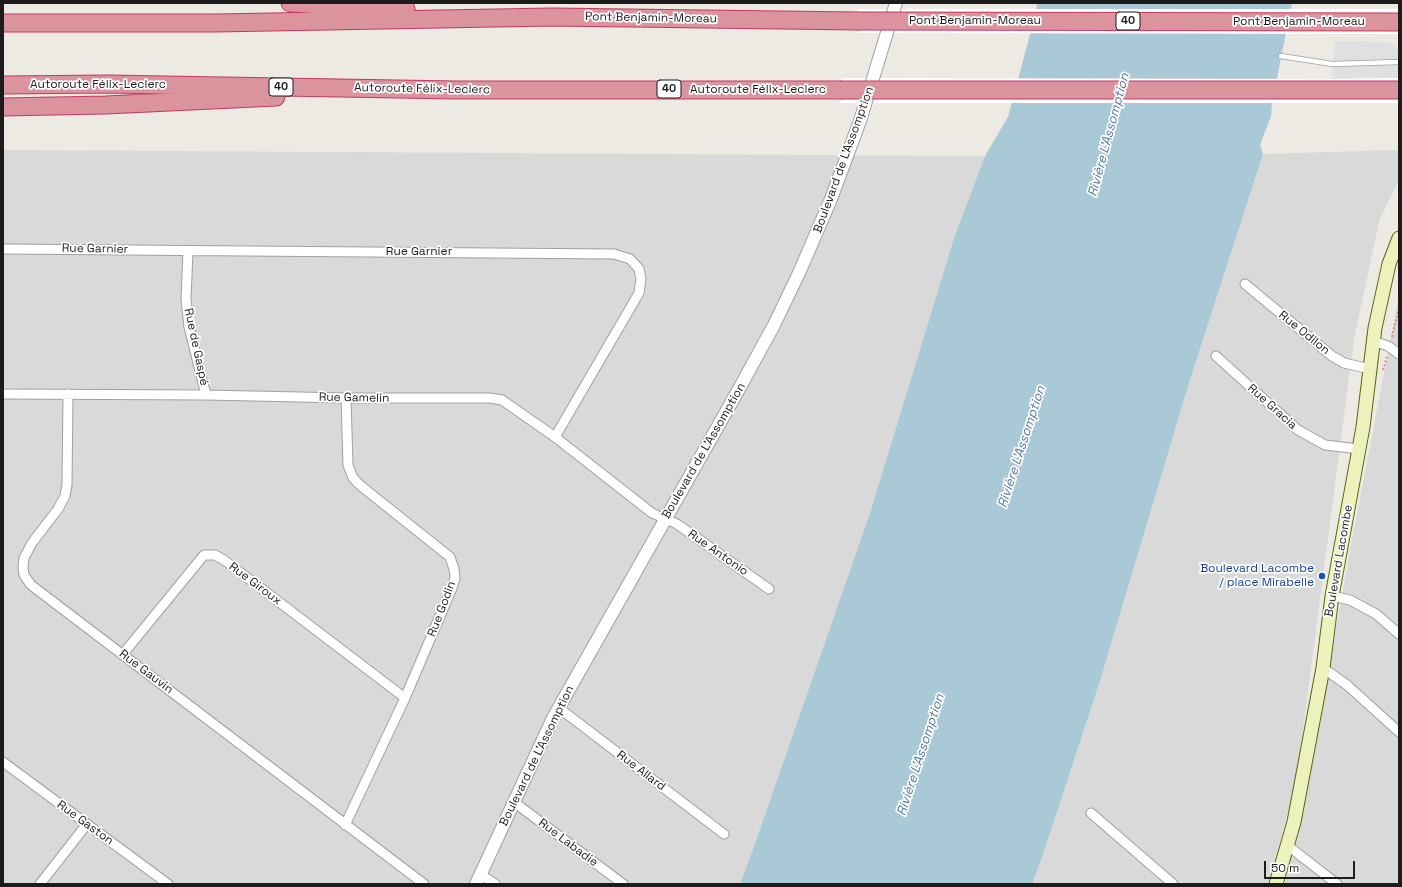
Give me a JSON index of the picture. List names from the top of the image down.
{
  "streets": {
    "highway": ["Pont Benjamin-Moreau", "40", "Autoroute Félix-Leclerc"],
    "main road": ["Boulevard Lacombe"],
    "street": [
      "Boulevard de L'Assomption",
      "Rue Garnier",
      "Rue Odilon",
      "Rue de Gaspé",
      "Rue Gamelin",
      "Rue Gracia",
      "Rue Antonio",
      "Rue Giroux",
      "Rue Godin",
      "Rue Gauvin",
      "Rue Allard",
      "Rue Gaston",
      "Rue Labadie"
    ]
  },
  "crossings": [
    ["Pont Benjamin-Moreau", "40"],
    ["Boulevard de L'Assomption", "Rue Gamelin"],
    ["Boulevard de L'Assomption", "Rue Antonio"],
    ["Boulevard de L'Assomption", "Rue Allard"],
    ["Boulevard de L'Assomption", "Rue Labadie"],
    ["Rue Garnier", "Rue de Gaspé"],
    ["Rue Garnier", "Rue Gamelin"],
    ["Rue Odilon", "Boulevard Lacombe"],
    ["Rue de Gaspé", "Rue Gamelin"],
    ["Rue Gamelin", "Rue Antonio"],
    ["Rue Gamelin", "Rue Godin"],
    ["Rue Gamelin", "Rue Gauvin"],
    ["Rue Gracia", "Boulevard Lacombe"],
    ["Rue Giroux", "Rue Godin"],
    ["Rue Giroux", "Rue Gauvin"],
    ["Rue Godin", "Rue Gauvin"]
  ],
  "water": ["Rivière L'Assomption"],
  "places": ["Boulevard Lacombe / place Mirabelle"],
  "scale_bar": "50 m"
}
